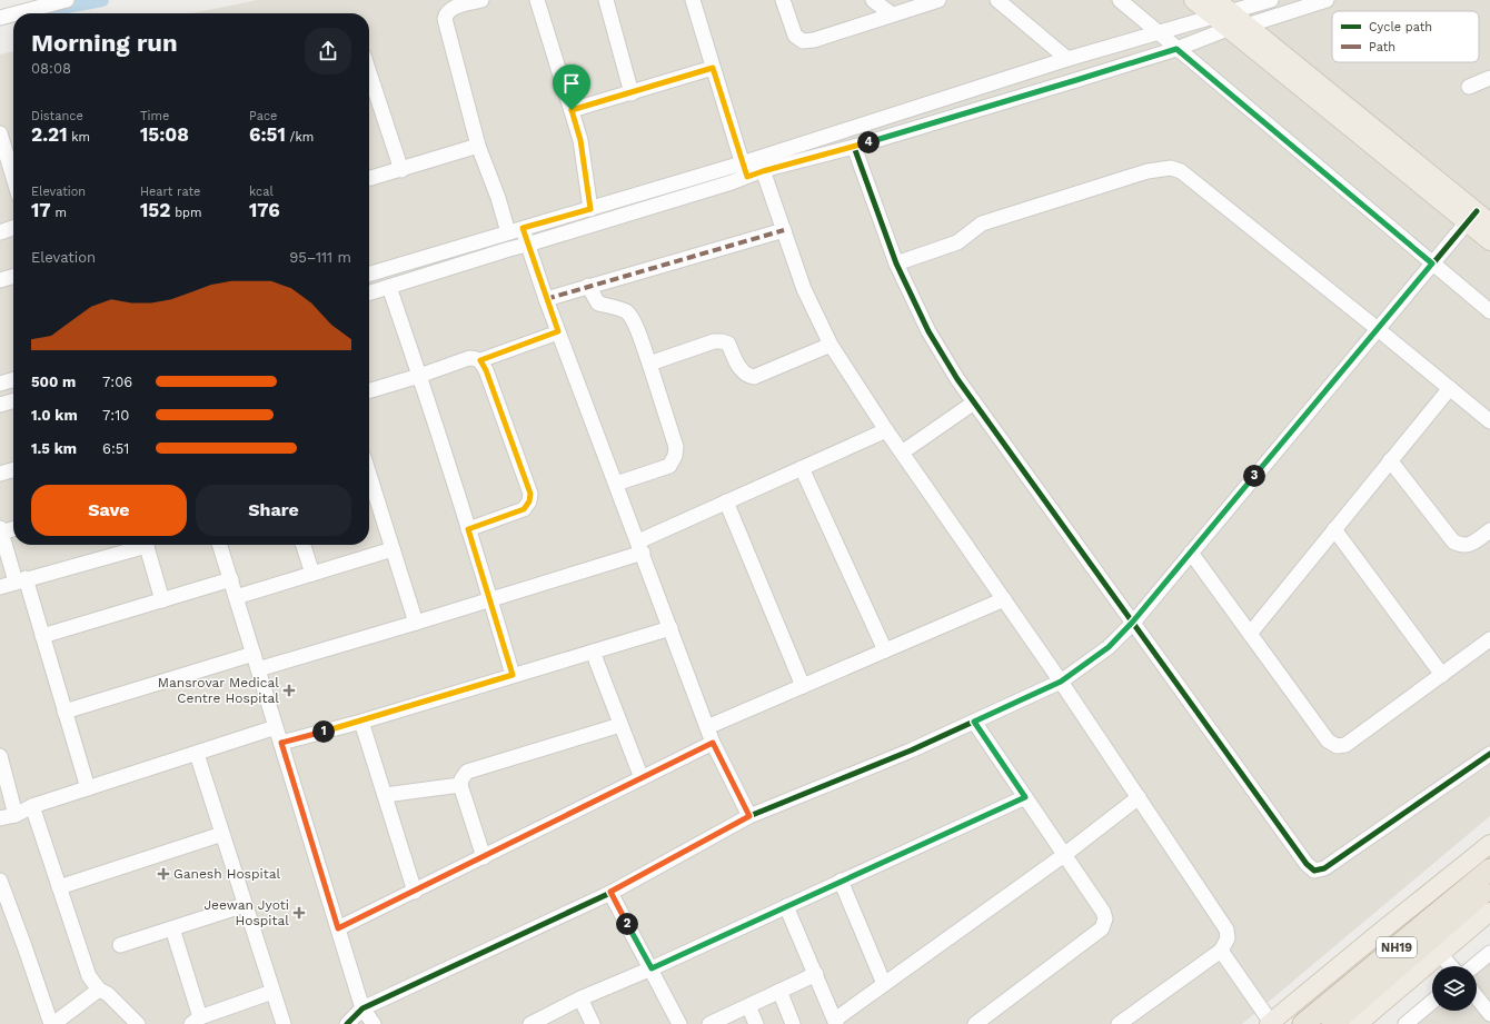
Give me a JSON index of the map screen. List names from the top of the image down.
{
  "streets": {
    "highway": ["NH19"]
  },
  "places": {
    "health": ["Mansrovar Medical Centre Hospital", "Ganesh Hospital", "Jeewan Jyoti Hospital"]
  },
  "legend": ["Cycle path", "Path"],
  "page": {
    "heading": ["Morning run", "08:08"],
    "stats": [
      ["Distance", "2.21 km"],
      ["Time", "15:08"],
      ["Pace", "6:51 /km"],
      ["Elevation", "17 m"],
      ["Heart rate", "152 bpm"],
      ["kcal", "176"]
    ],
    "pins": [
      "4",
      "3",
      "1",
      "2"
    ],
    "chart": ["Elevation", "95–111 m"],
    "list": [
      {
        "name": "500 m",
        "note": "7:06"
      },
      {
        "name": "1.0 km",
        "note": "7:10"
      },
      {
        "name": "1.5 km",
        "note": "6:51"
      }
    ],
    "buttons": ["Save", "Share"]
  }
}
